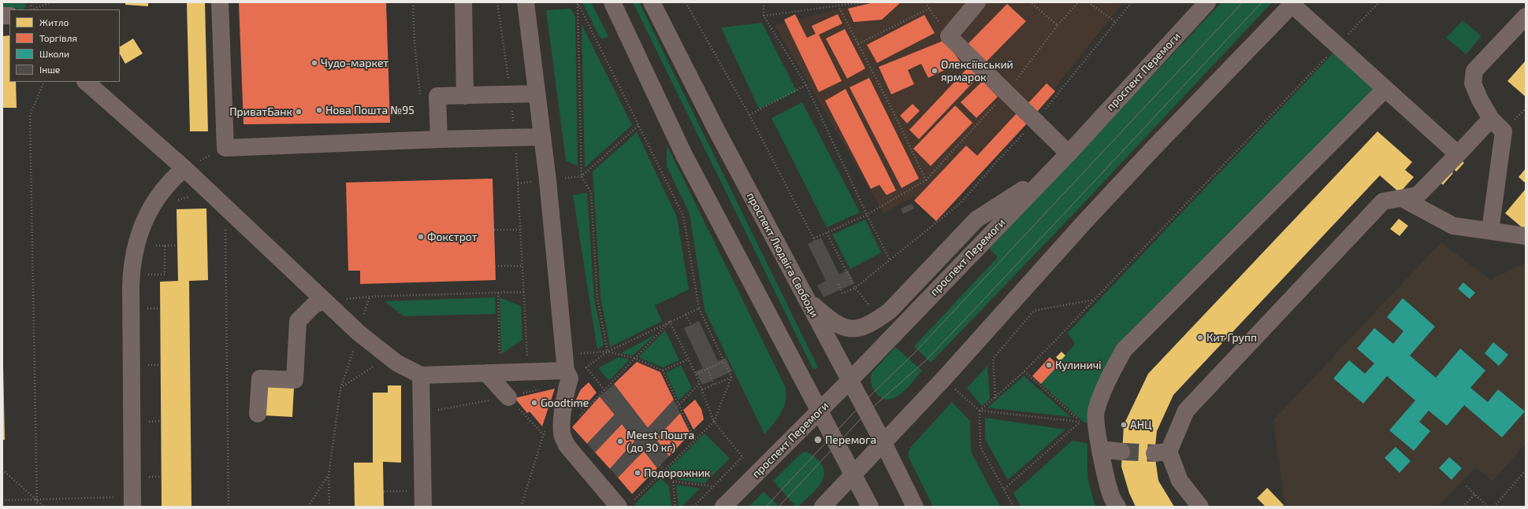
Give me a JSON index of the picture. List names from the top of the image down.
{
  "streets": {
    "main road": ["проспект Перемоги", "проспект Людвіга Свободи"]
  },
  "crossings": [
    ["проспект Перемоги", "проспект Людвіга Свободи"]
  ],
  "places": [
    "Чудо-маркет",
    "Олексіївський ярмарок",
    "Нова Пошта №95",
    "ПриватБанк",
    "Фокстрот",
    "Кит Групп",
    "Кулиничі",
    "Goodtime",
    "АНЦ",
    "Перемога",
    "Meest Пошта (до 30 кг)",
    "Подорожник"
  ],
  "legend": [
    "Житло",
    "Торгівля",
    "Школи",
    "Інше"
  ]
}
